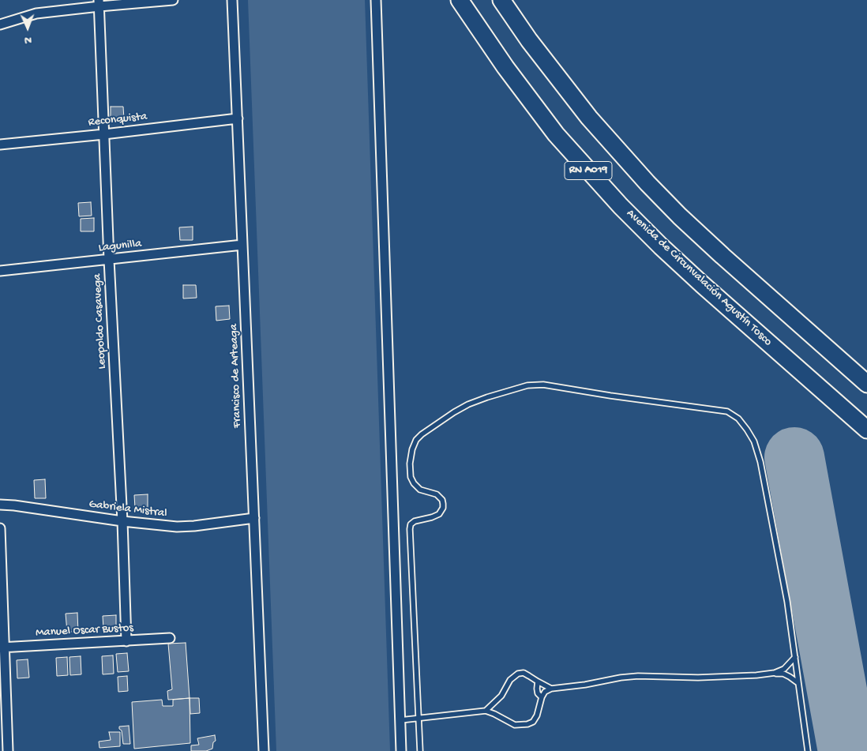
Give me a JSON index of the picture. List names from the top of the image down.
{
  "streets": {
    "highway": ["RN A019", "Avenida de Circunvalación Agustín Tosco"],
    "street": [
      "Reconquista",
      "Lagunilla",
      "Leopoldo Casavega",
      "Francisco de Arteaga",
      "Gabriela Mistral",
      "Manuel Oscar Bustos"
    ]
  },
  "crossings": [
    ["Reconquista", "Leopoldo Casavega"],
    ["Reconquista", "Francisco de Arteaga"],
    ["Lagunilla", "Leopoldo Casavega"],
    ["Lagunilla", "Francisco de Arteaga"],
    ["Leopoldo Casavega", "Gabriela Mistral"],
    ["Leopoldo Casavega", "Manuel Oscar Bustos"],
    ["Francisco de Arteaga", "Gabriela Mistral"]
  ],
  "north": "bottom"
}
